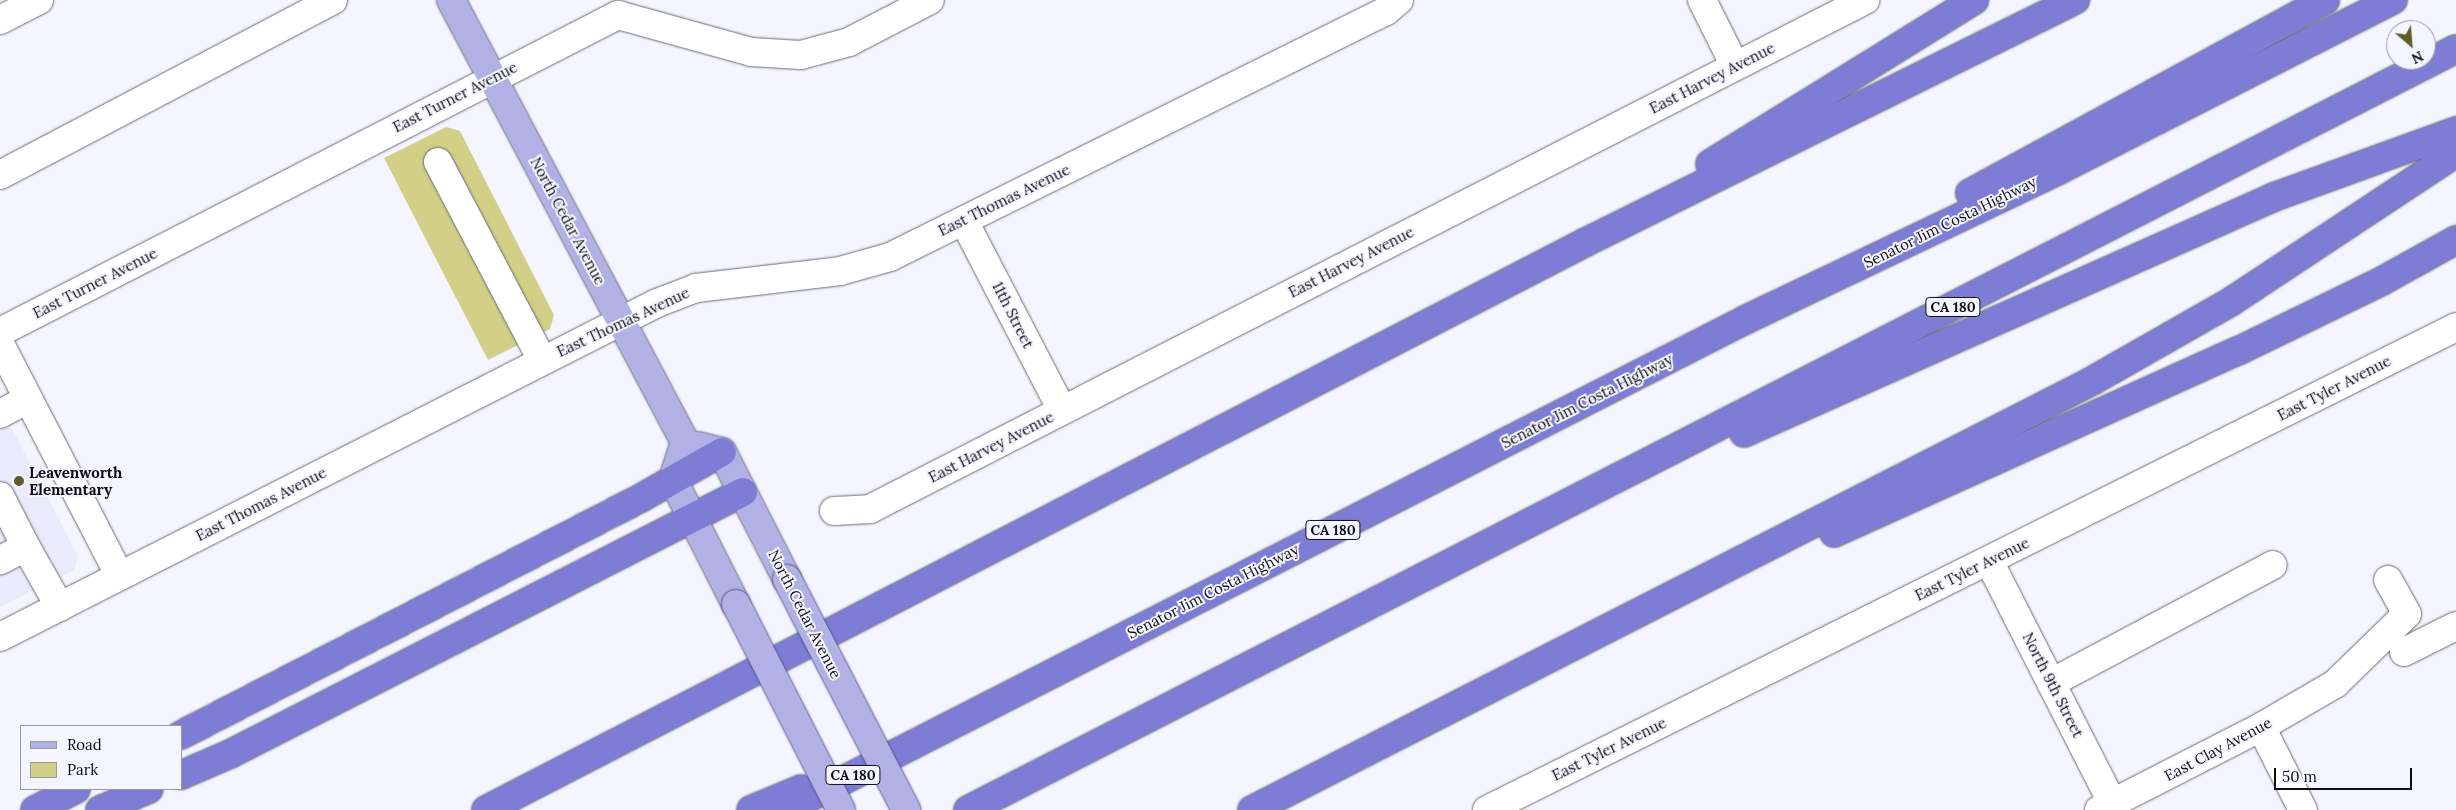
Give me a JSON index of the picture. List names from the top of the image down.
{
  "streets": {
    "highway": ["Senator Jim Costa Highway", "CA 180"],
    "main road": ["North Cedar Avenue"],
    "street": [
      "East Harvey Avenue",
      "East Turner Avenue",
      "East Thomas Avenue",
      "11th Street",
      "East Tyler Avenue",
      "North 9th Street",
      "East Clay Avenue"
    ]
  },
  "crossings": [
    ["East Harvey Avenue", "11th Street"],
    ["East Turner Avenue", "North Cedar Avenue"],
    ["East Thomas Avenue", "North Cedar Avenue"],
    ["East Thomas Avenue", "11th Street"],
    ["East Tyler Avenue", "North 9th Street"],
    ["North 9th Street", "East Clay Avenue"]
  ],
  "places": ["Leavenworth Elementary"],
  "legend": ["Road", "Park"],
  "scale_bar": "50 m",
  "north": "bottom right"
}
